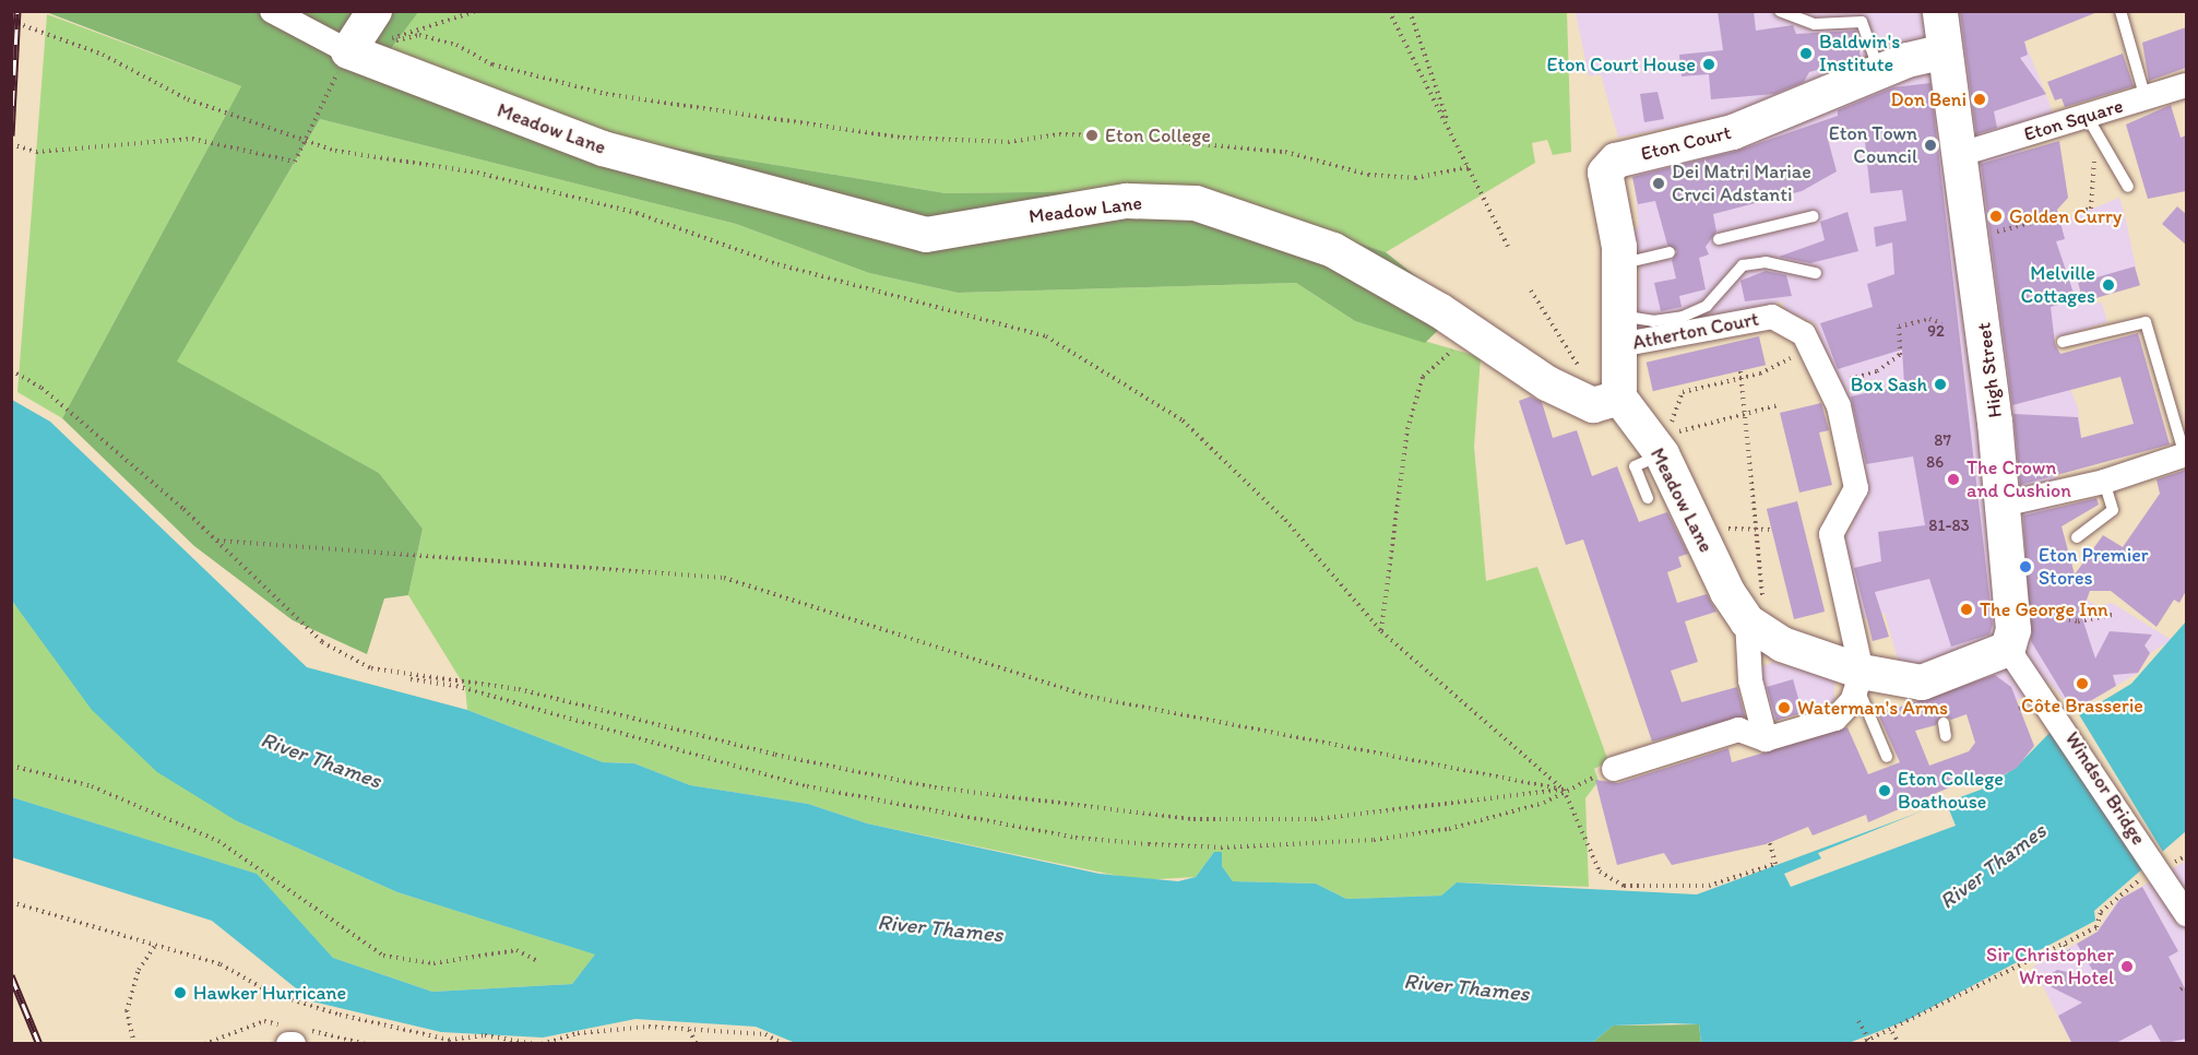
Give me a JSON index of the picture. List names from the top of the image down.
{
  "streets": {
    "street": [
      "Eton Square",
      "Meadow Lane",
      "Eton Court",
      "Atherton Court",
      "High Street",
      "Windsor Bridge"
    ]
  },
  "crossings": [
    ["Eton Square", "High Street"],
    ["Meadow Lane", "Eton Court"],
    ["Meadow Lane", "Atherton Court"],
    ["Meadow Lane", "High Street"],
    ["Meadow Lane", "Windsor Bridge"],
    ["Eton Court", "Atherton Court"],
    ["Eton Court", "High Street"],
    ["High Street", "Windsor Bridge"]
  ],
  "water": ["River Thames"],
  "places": [
    "Baldwin's Institute",
    "Eton Court House",
    "Don Beni",
    "Eton College",
    "Eton Town Council",
    "Dei Matri Mariae Crvci Adstanti",
    "Golden Curry",
    "Melville Cottages",
    "Box Sash",
    "The Crown and Cushion",
    "Eton Premier Stores",
    "The George Inn",
    "Côte Brasserie",
    "Waterman's Arms",
    "Eton College Boathouse",
    "Sir Christopher Wren Hotel",
    "Hawker Hurricane"
  ],
  "house_numbers": [
    "92",
    "87",
    "86",
    "81-83"
  ]
}
